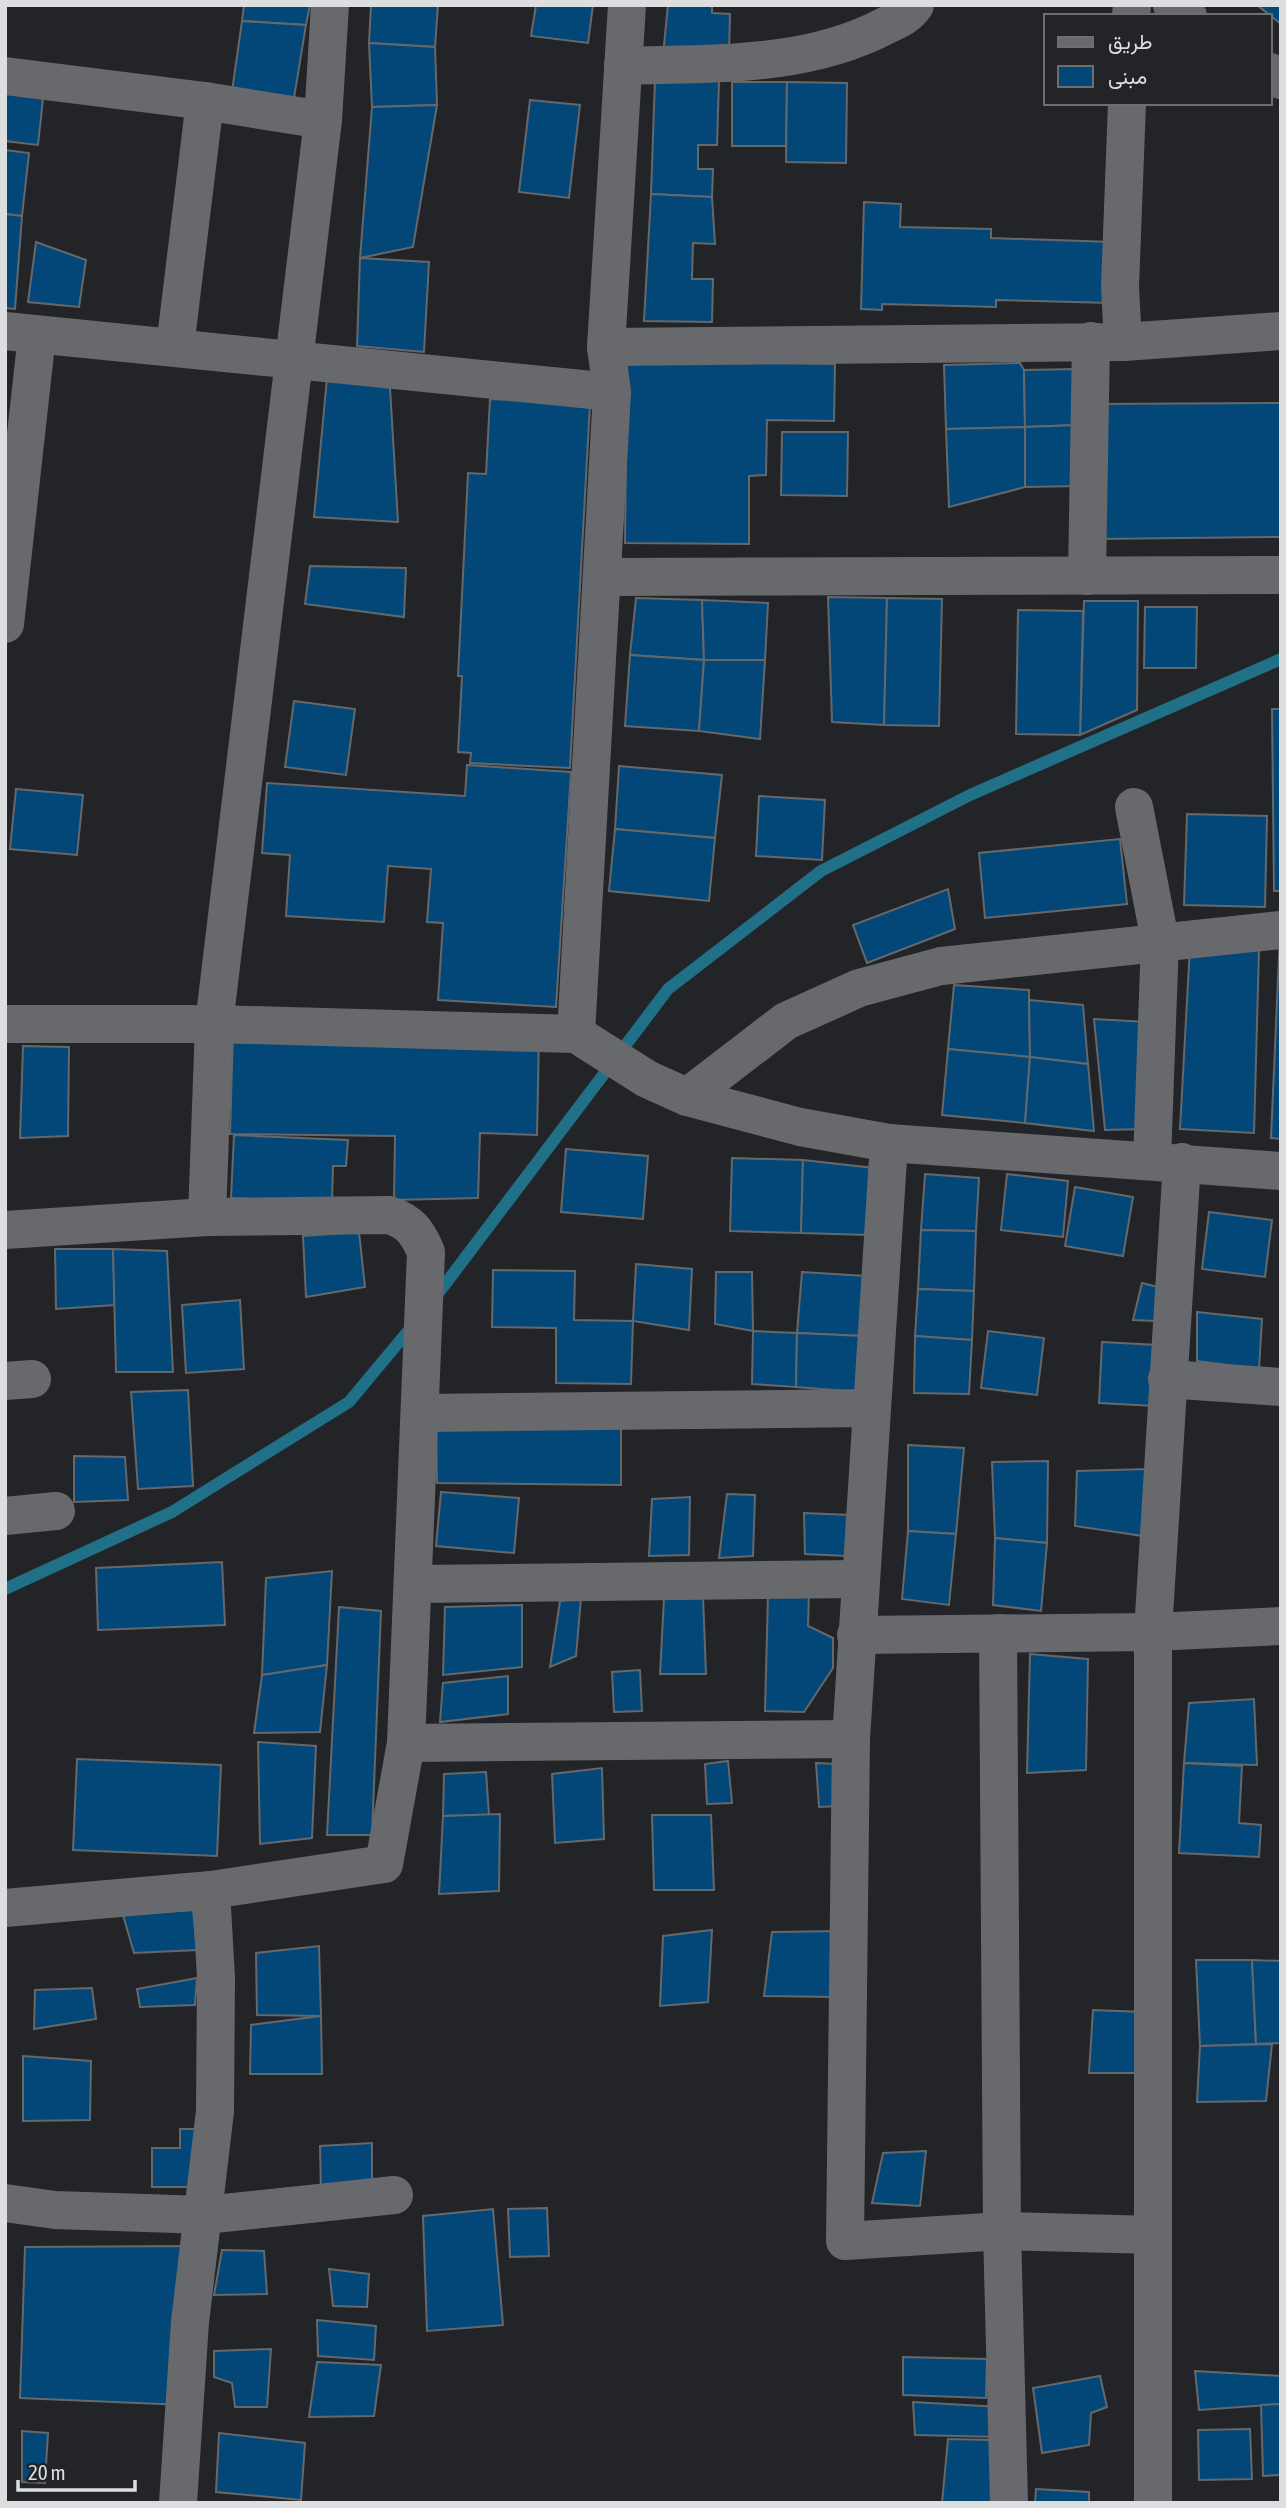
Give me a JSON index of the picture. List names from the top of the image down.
{
  "legend": ["طريق", "مبنى"],
  "scale_bar": "20 m"
}
